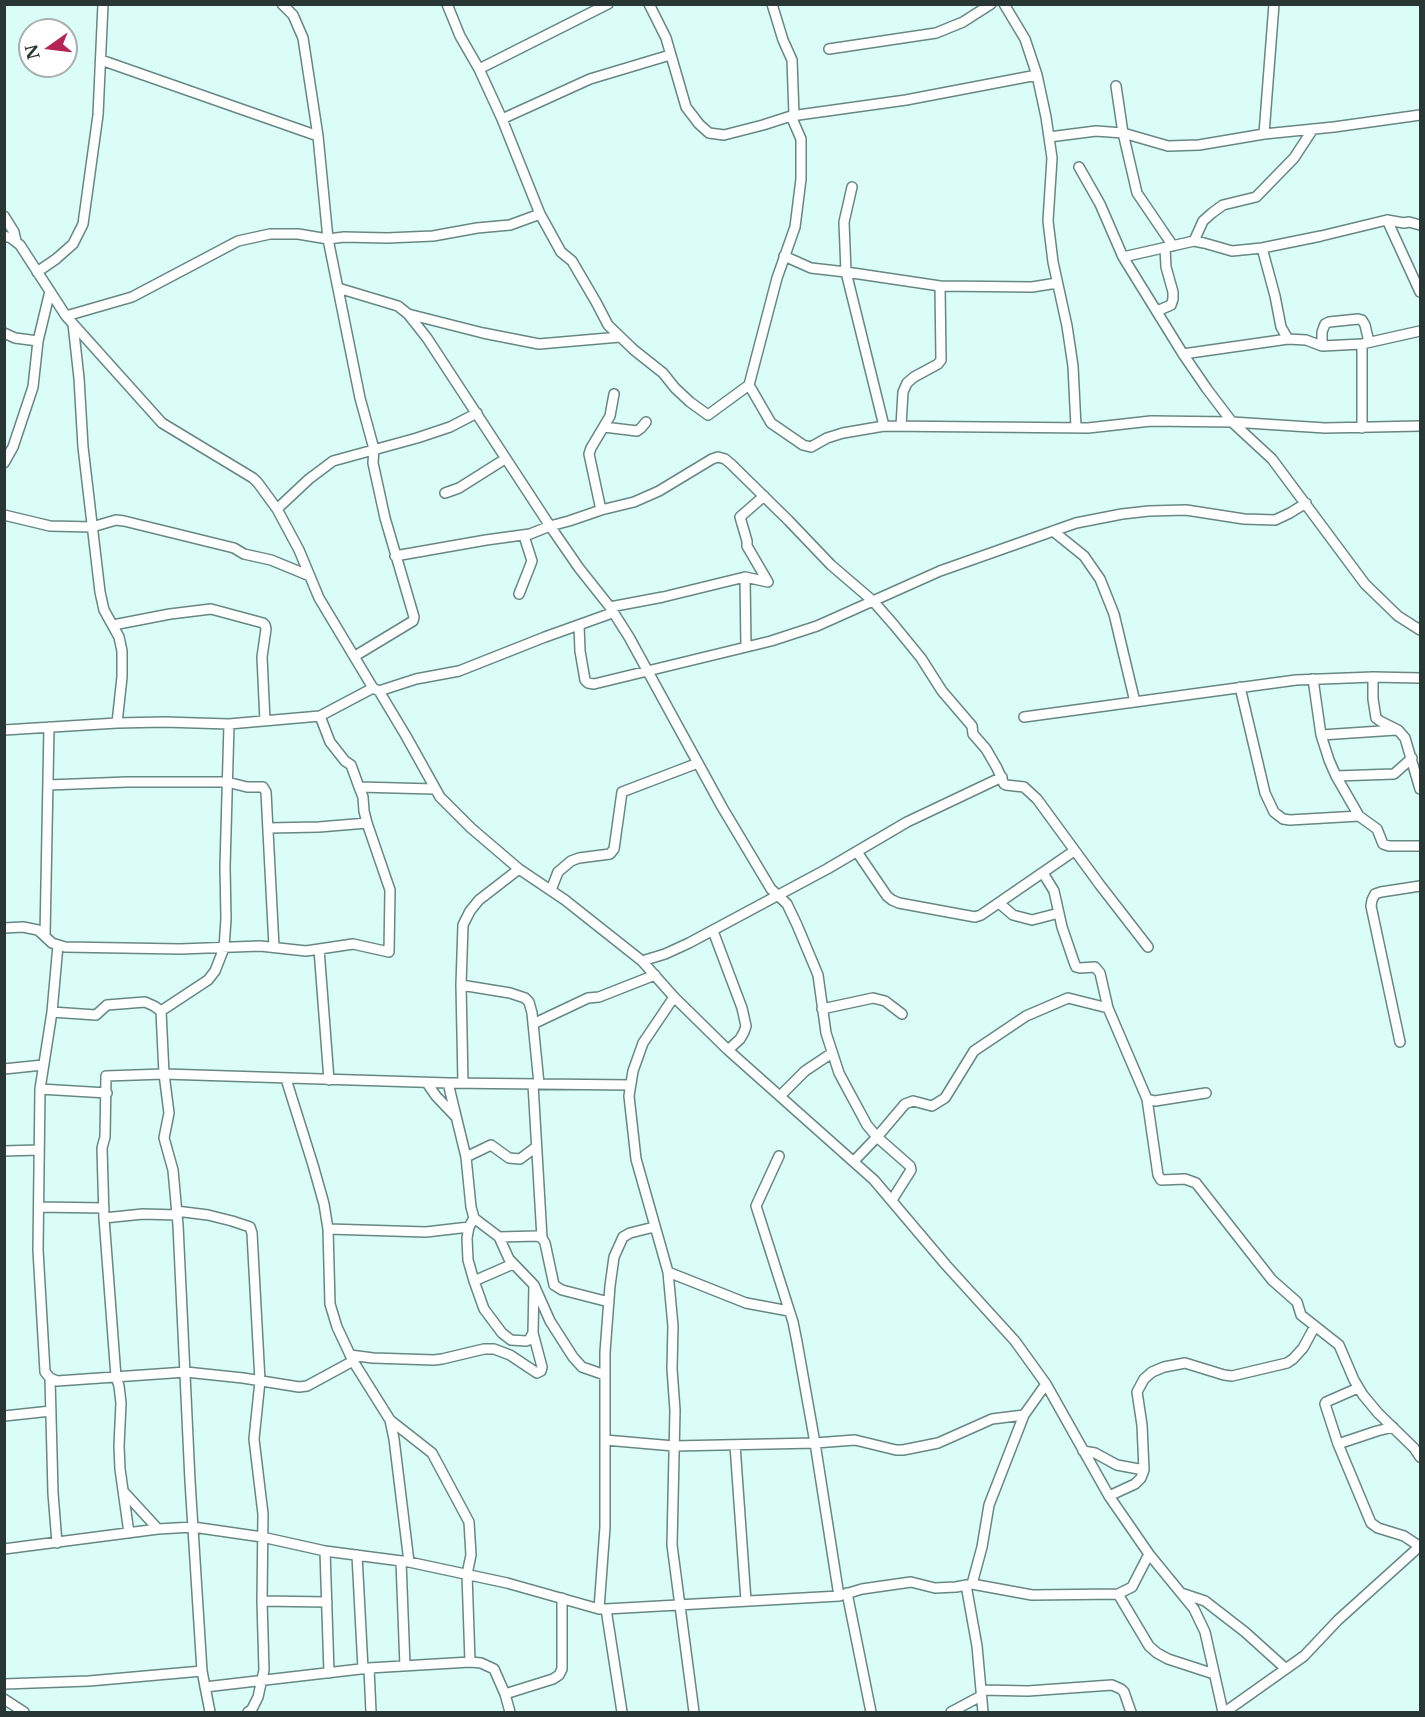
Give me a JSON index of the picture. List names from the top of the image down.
{
  "north": "left"
}
